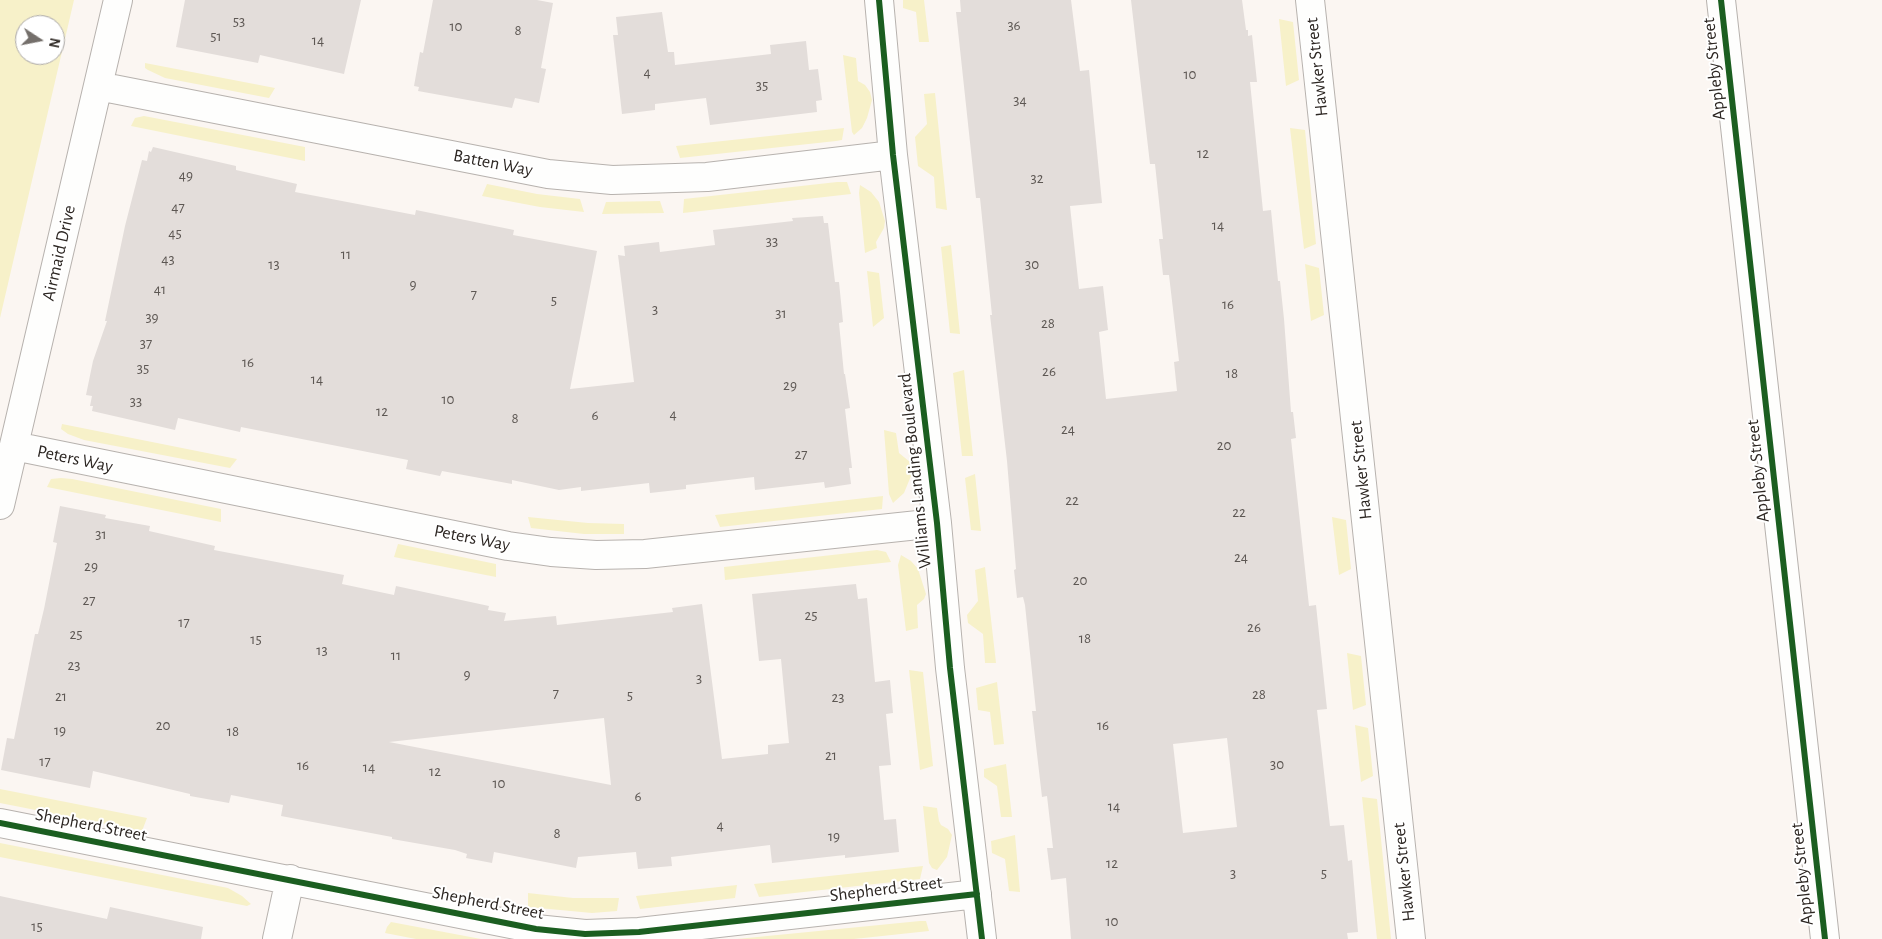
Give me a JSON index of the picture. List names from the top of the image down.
{
  "streets": {
    "street": [
      "Hawker Street",
      "Appleby Street",
      "Batten Way",
      "Airmaid Drive",
      "Peters Way",
      "Williams Landing Boulevard",
      "Shepherd Street"
    ]
  },
  "crossings": [
    ["Batten Way", "Airmaid Drive"],
    ["Batten Way", "Williams Landing Boulevard"],
    ["Airmaid Drive", "Peters Way"],
    ["Peters Way", "Williams Landing Boulevard"],
    ["Williams Landing Boulevard", "Shepherd Street"]
  ],
  "house_numbers": [
    "53",
    "36",
    "10",
    "8",
    "51",
    "14",
    "4",
    "10",
    "35",
    "34",
    "12",
    "49",
    "32",
    "47",
    "14",
    "45",
    "33",
    "11",
    "43",
    "13",
    "30",
    "9",
    "41",
    "7",
    "5",
    "16",
    "3",
    "31",
    "39",
    "28",
    "37",
    "16",
    "35",
    "26",
    "18",
    "14",
    "29",
    "10",
    "33",
    "12",
    "4",
    "6",
    "8",
    "24",
    "20",
    "27",
    "22",
    "22",
    "31",
    "24",
    "29",
    "20",
    "27",
    "25",
    "17",
    "26",
    "25",
    "18",
    "15",
    "13",
    "11",
    "23",
    "9",
    "3",
    "7",
    "28",
    "5",
    "21",
    "23",
    "20",
    "16",
    "19",
    "18",
    "21",
    "17",
    "30",
    "16",
    "14",
    "12",
    "10",
    "6",
    "14",
    "4",
    "8",
    "19",
    "12",
    "3",
    "5",
    "10",
    "15"
  ],
  "north": "right"
}
